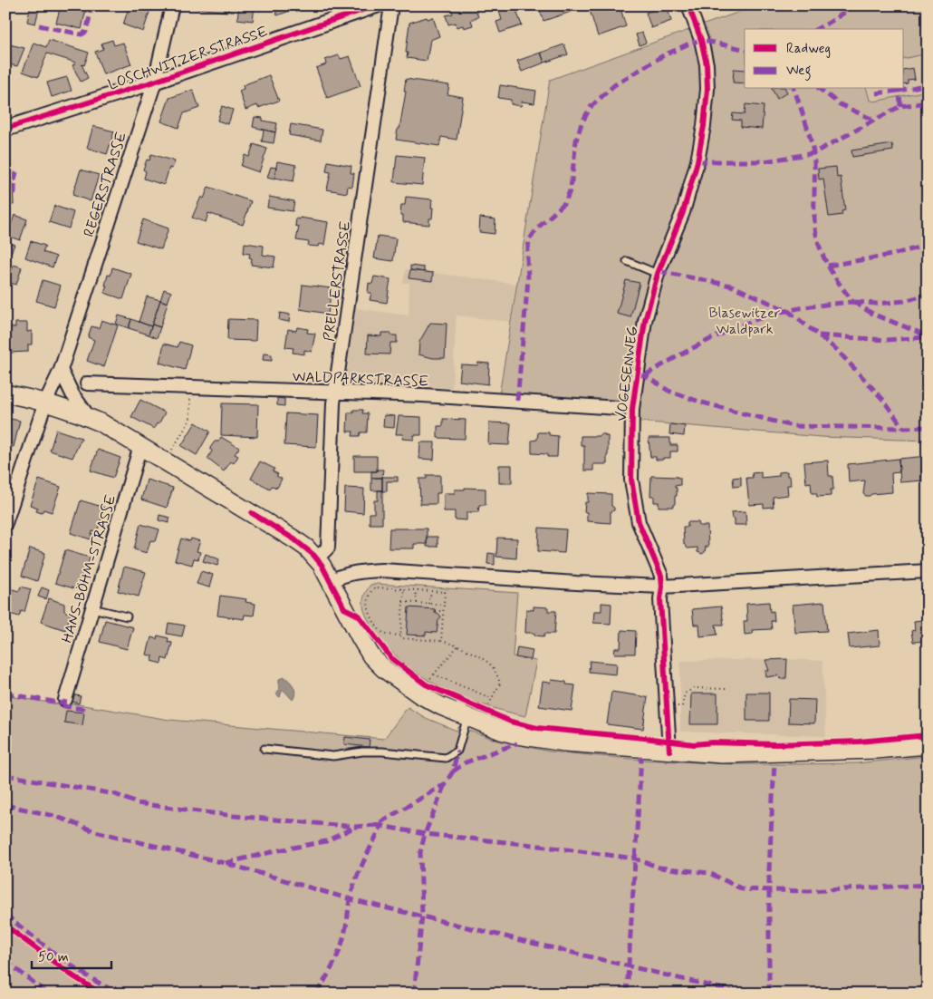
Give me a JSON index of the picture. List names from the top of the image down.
{
  "streets": {
    "street": [
      "LOSCHWITZER STRASSE",
      "REGERSTRASSE",
      "PRELLERSTRASSE",
      "VOGESENWEG",
      "WALDPARKSTRASSE",
      "HANS-BÖHM-STRASSE"
    ]
  },
  "crossings": [
    ["LOSCHWITZER STRASSE", "REGERSTRASSE"],
    ["PRELLERSTRASSE", "WALDPARKSTRASSE"],
    ["VOGESENWEG", "WALDPARKSTRASSE"]
  ],
  "parks": ["Blasewitzer Waldpark"],
  "legend": ["Radweg", "Weg"],
  "scale_bar": "50 m"
}
